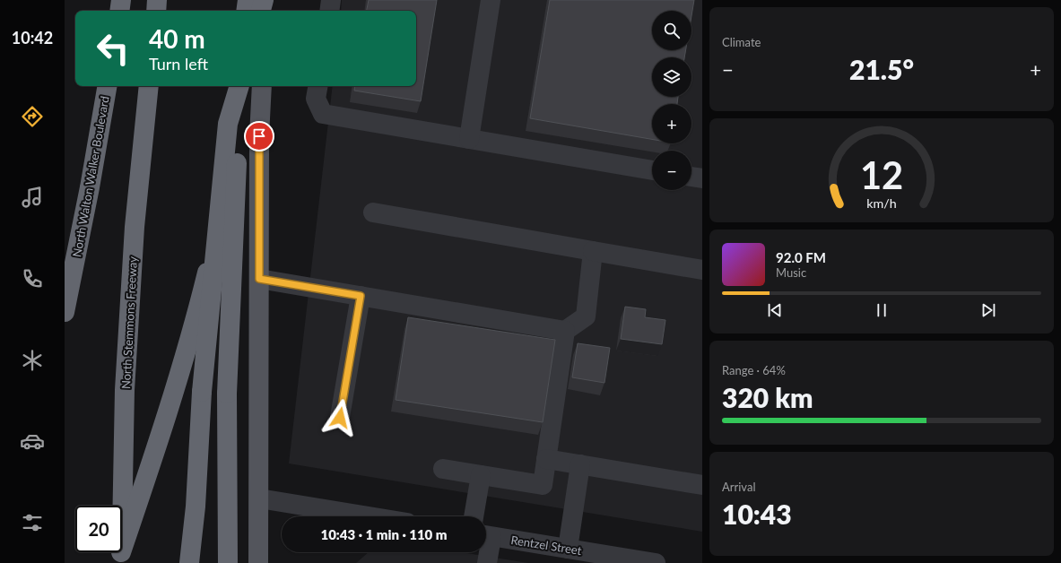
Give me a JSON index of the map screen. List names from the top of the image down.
{
  "streets": {
    "highway": ["North Walton Walker Boulevard", "North Stemmons Freeway"],
    "street": ["Rentzel Street"]
  },
  "page": {
    "tabs": "10:42",
    "tile": [
      "Climate",
      ["Range · 64%", "320 km"],
      ["Arrival", "10:43"]
    ],
    "map_buttons": ["+", "−"],
    "turn": ["40 m", "Turn left"],
    "heat": ["−", "21.5°", "+"],
    "song": ["92.0 FM", "Music"],
    "limit": "20",
    "trip": "10:43 · 1 min · 110 m",
    "gauge": ["12", "km/h"]
  }
}
